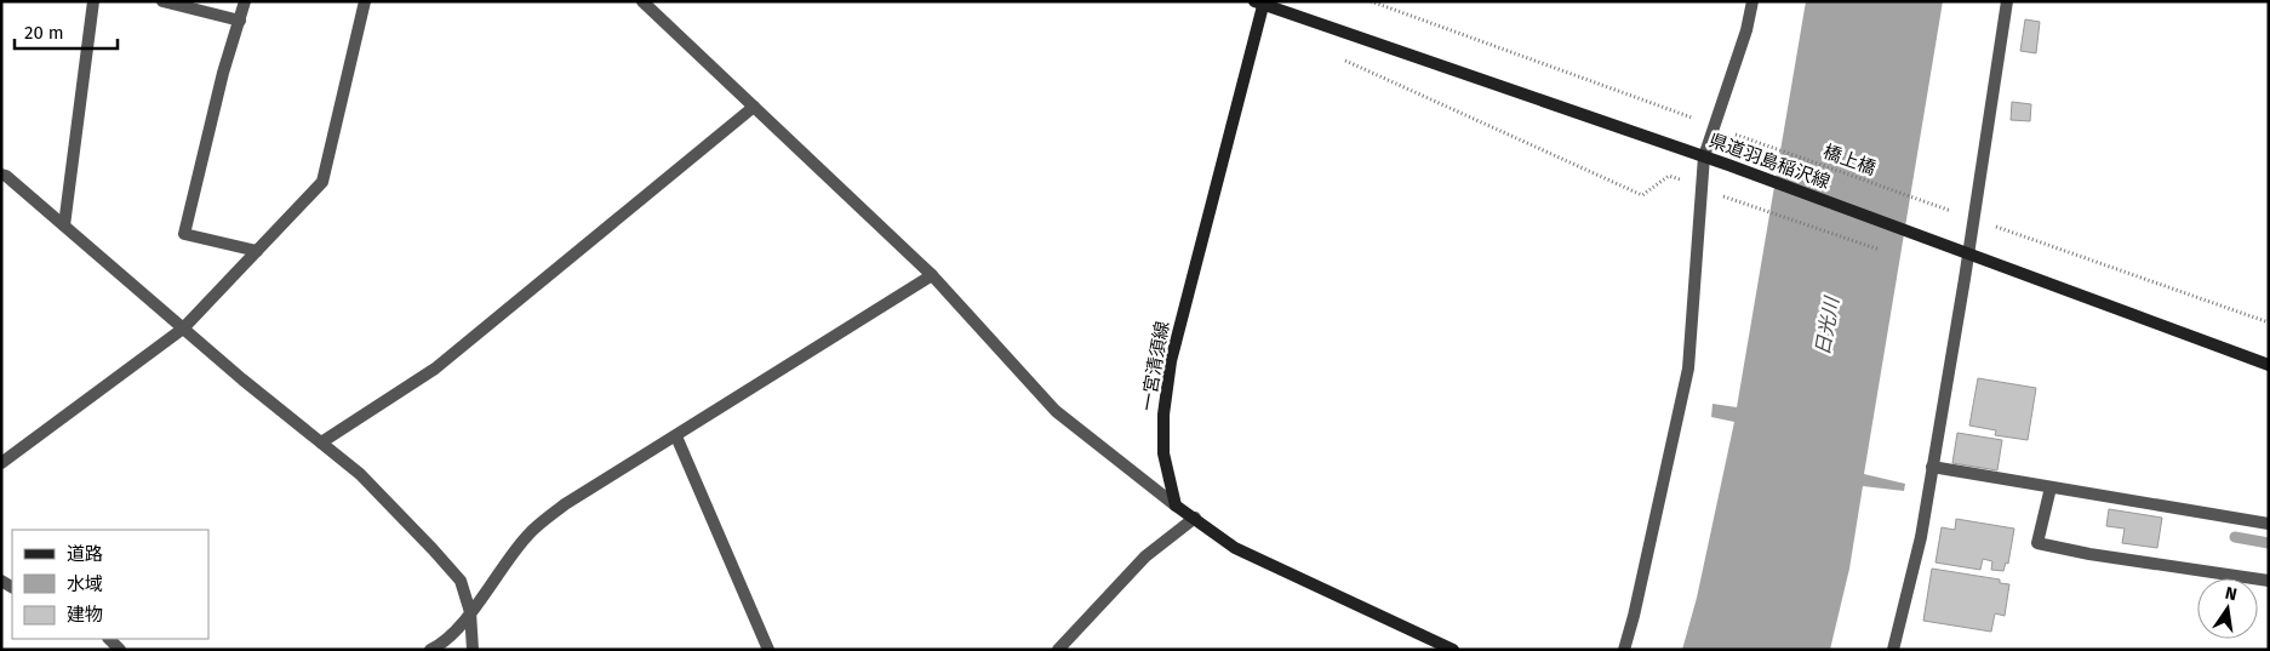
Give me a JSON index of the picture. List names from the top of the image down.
{
  "streets": {
    "main road": ["県道羽島稲沢線", "一宮清須線"],
    "path": ["橋上橋"]
  },
  "crossings": [
    ["県道羽島稲沢線", "一宮清須線"]
  ],
  "water": ["日光川"],
  "legend": ["道路", "水域", "建物"],
  "scale_bar": "20 m",
  "north": "top"
}
